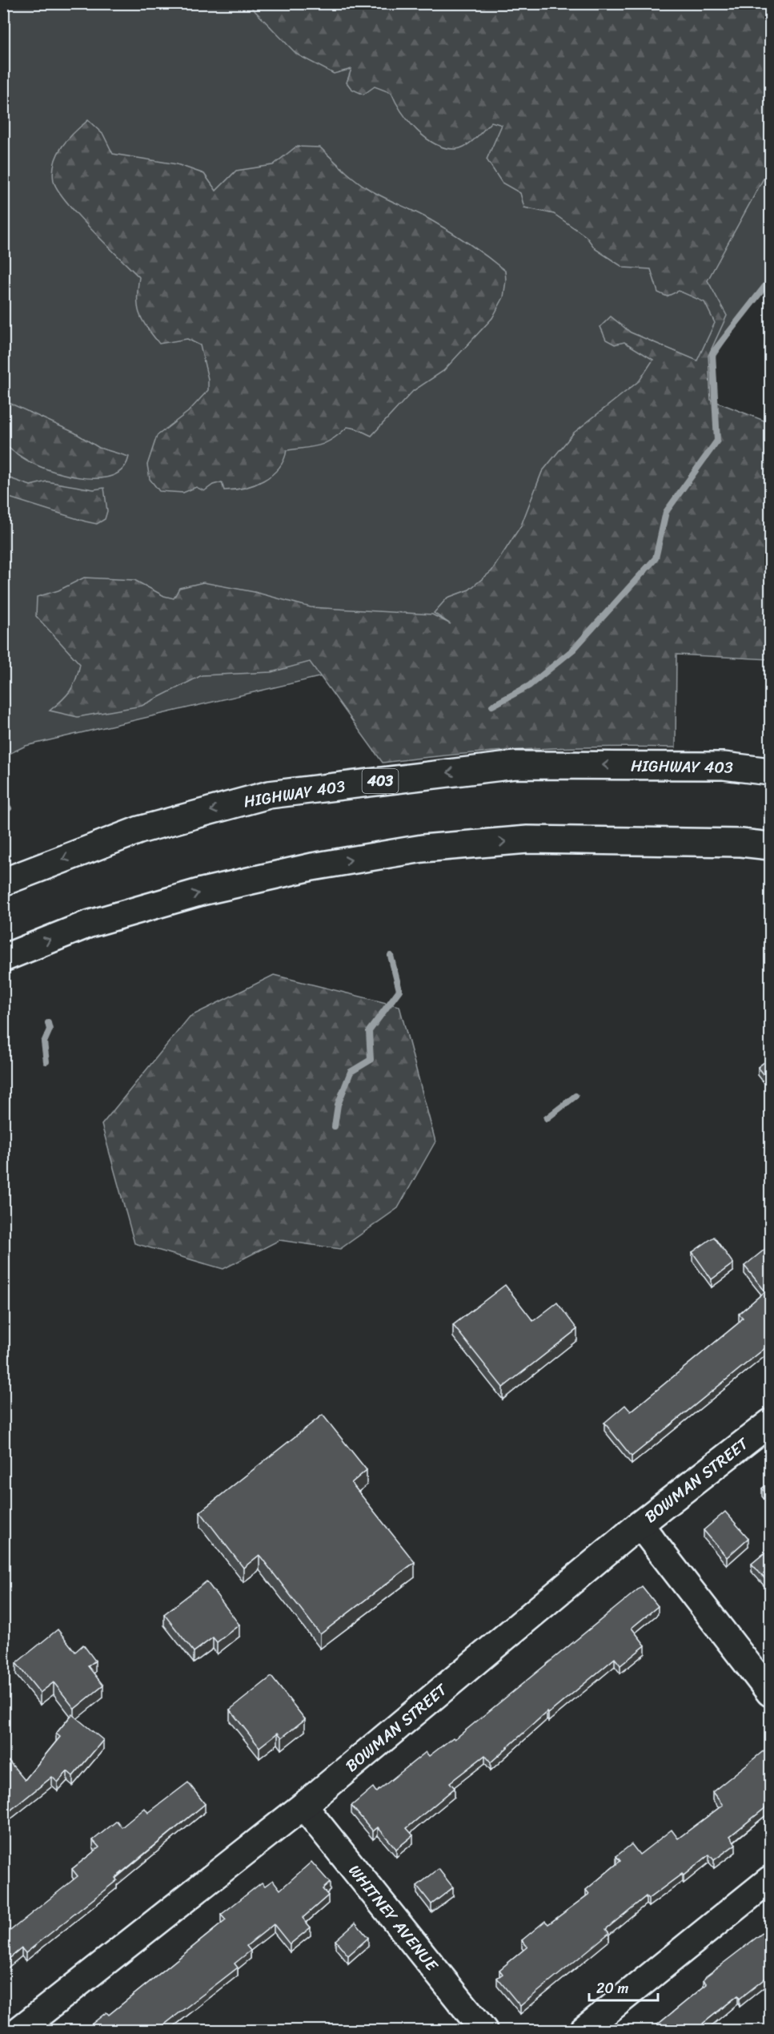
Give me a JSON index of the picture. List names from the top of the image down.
{
  "streets": {
    "main road": [
      "HIGHWAY 403",
      "403",
      "BOWMAN STREET",
      "WHITNEY AVENUE"
    ]
  },
  "crossings": [
    ["BOWMAN STREET", "WHITNEY AVENUE"]
  ],
  "scale_bar": "20 m"
}
